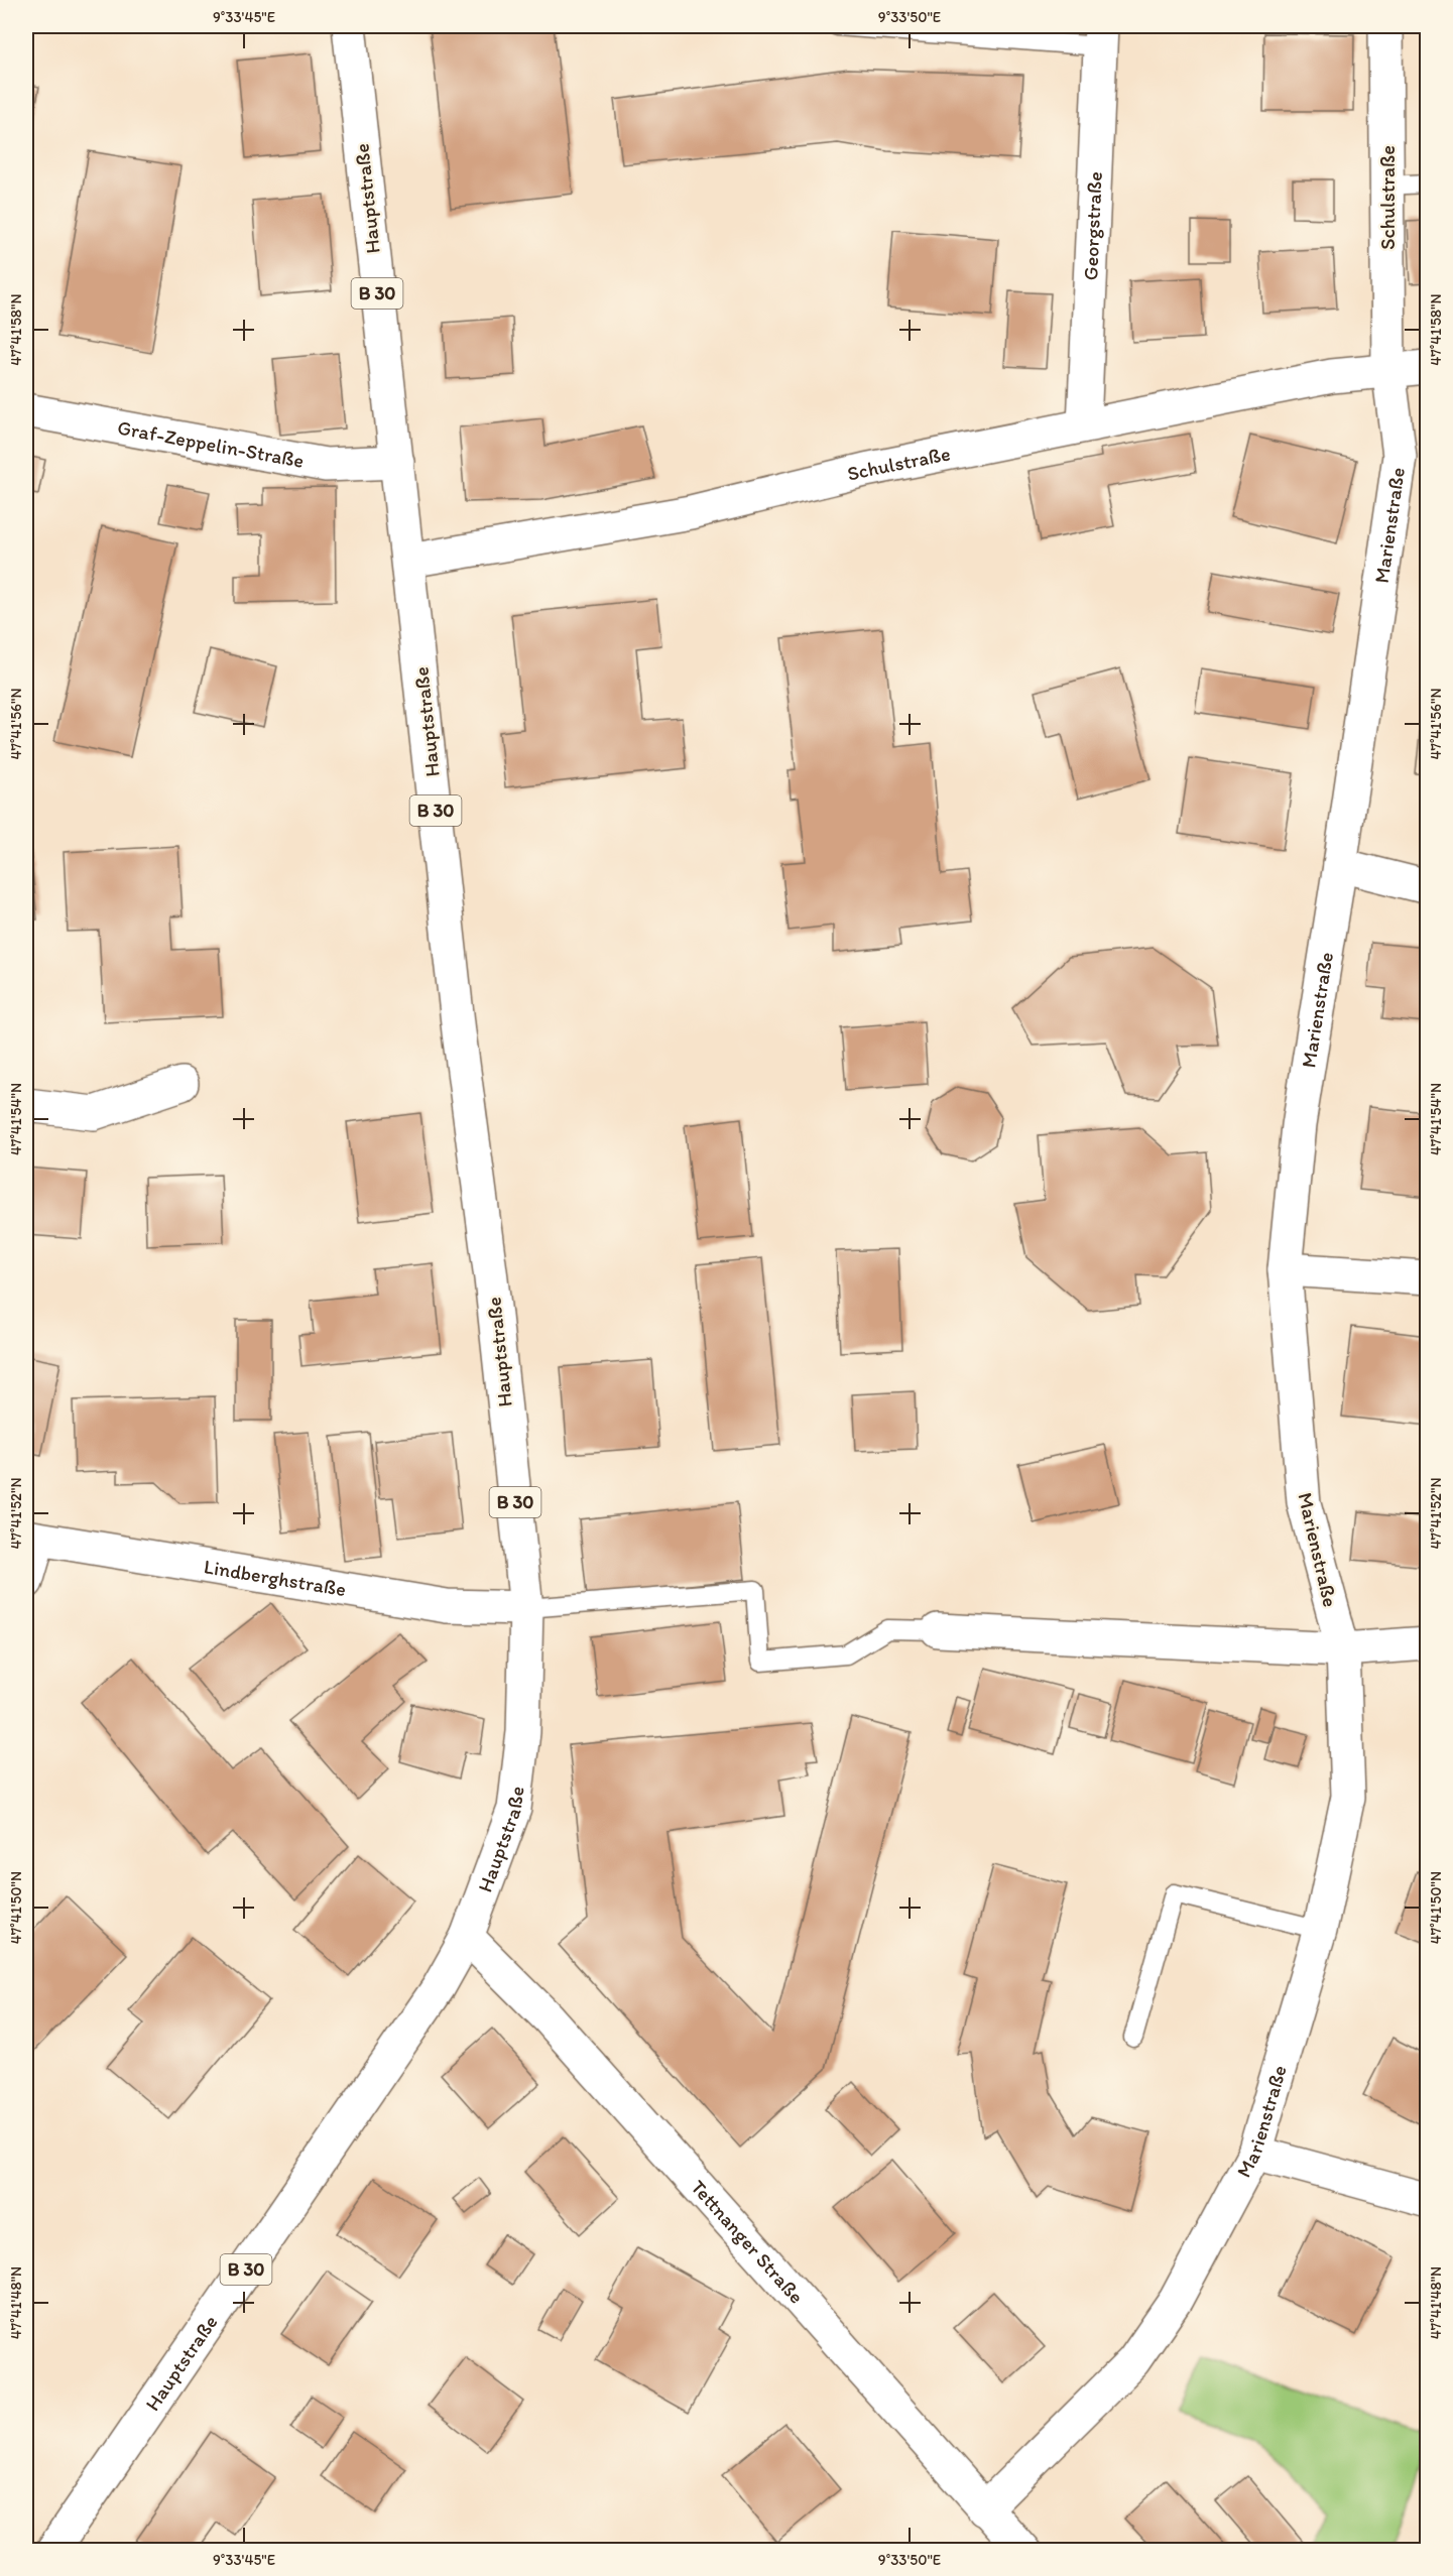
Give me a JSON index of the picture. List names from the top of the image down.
{
  "streets": {
    "street": [
      "Schulstraße",
      "Hauptstraße",
      "Georgstraße",
      "B 30",
      "Graf-Zeppelin-Straße",
      "Marienstraße",
      "Lindberghstraße",
      "Tettnanger Straße"
    ]
  },
  "crossings": [
    ["Schulstraße", "Hauptstraße"],
    ["Schulstraße", "Georgstraße"],
    ["Schulstraße", "Marienstraße"],
    ["Hauptstraße", "Graf-Zeppelin-Straße"],
    ["Hauptstraße", "Lindberghstraße"],
    ["Hauptstraße", "Tettnanger Straße"],
    ["Marienstraße", "Tettnanger Straße"]
  ],
  "coordinates": [
    "9°33'45\"E",
    "9°33'50\"E",
    "47°41'58\"N",
    "47°41'56\"N",
    "47°41'54\"N",
    "47°41'52\"N",
    "47°41'50\"N",
    "47°41'48\"N"
  ]
}
